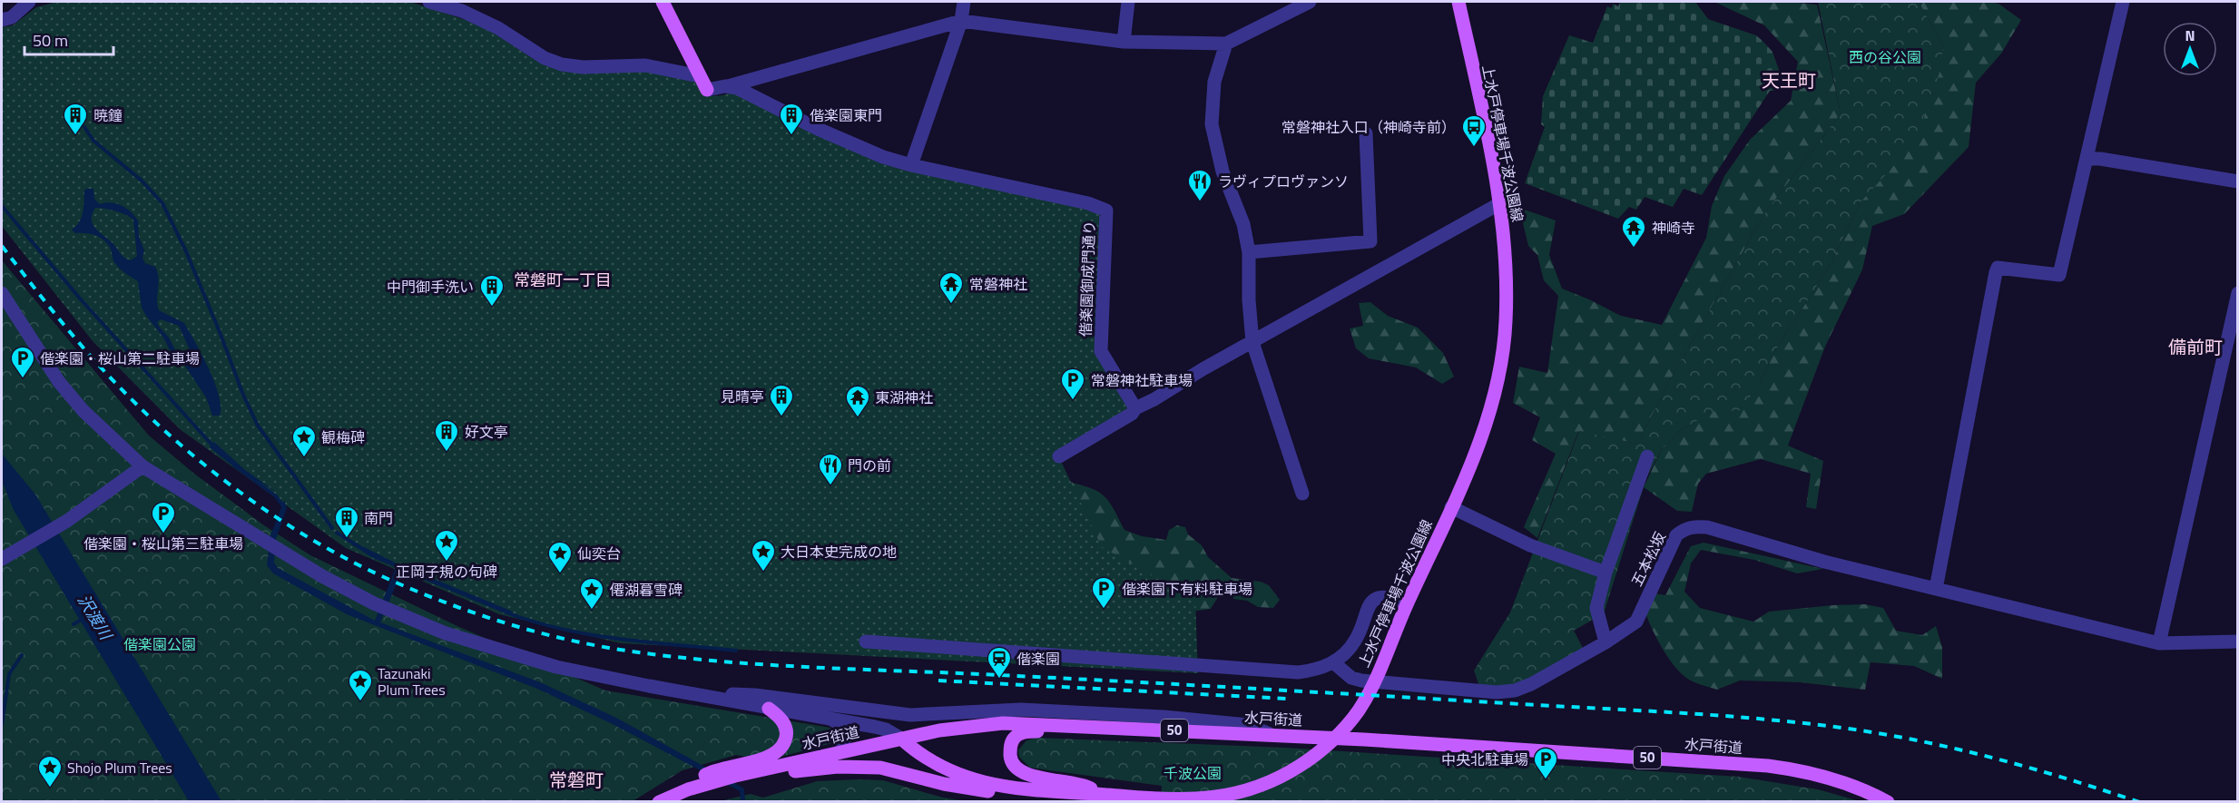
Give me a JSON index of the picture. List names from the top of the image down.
{
  "streets": {
    "main road": [
      "上水戸停車場千波公園線",
      "偕楽園御成門通り",
      "水戸街道",
      "50"
    ],
    "street": ["五本松坂"]
  },
  "crossings": [
    ["上水戸停車場千波公園線", "水戸街道"]
  ],
  "districts": [
    "天王町",
    "常磐町一丁目",
    "備前町",
    "常磐町"
  ],
  "water": ["沢渡川"],
  "parks": ["西の谷公園", "偕楽園公園", "千波公園"],
  "places": {
    "building": [
      "暁鐘",
      "偕楽園東門",
      "中門御手洗い",
      "見晴亭",
      "好文亭",
      "南門"
    ],
    "bus stop": ["常磐神社入口（神崎寺前）"],
    "restaurant": ["ラヴィプロヴァンソ", "門の前"],
    "temple": ["神崎寺", "常磐神社", "東湖神社"],
    "parking": [
      "偕楽園・桜山第二駐車場",
      "常磐神社駐車場",
      "偕楽園・桜山第三駐車場",
      "偕楽園下有料駐車場",
      "中央北駐車場"
    ],
    "place": [
      "観梅碑",
      "正岡子規の句碑",
      "大日本史完成の地",
      "仙奕台",
      "僊湖暮雪碑",
      "Tazunaki Plum Trees",
      "Shojo Plum Trees"
    ],
    "station": ["偕楽園"]
  },
  "scale_bar": "50 m",
  "north": "top"
}
